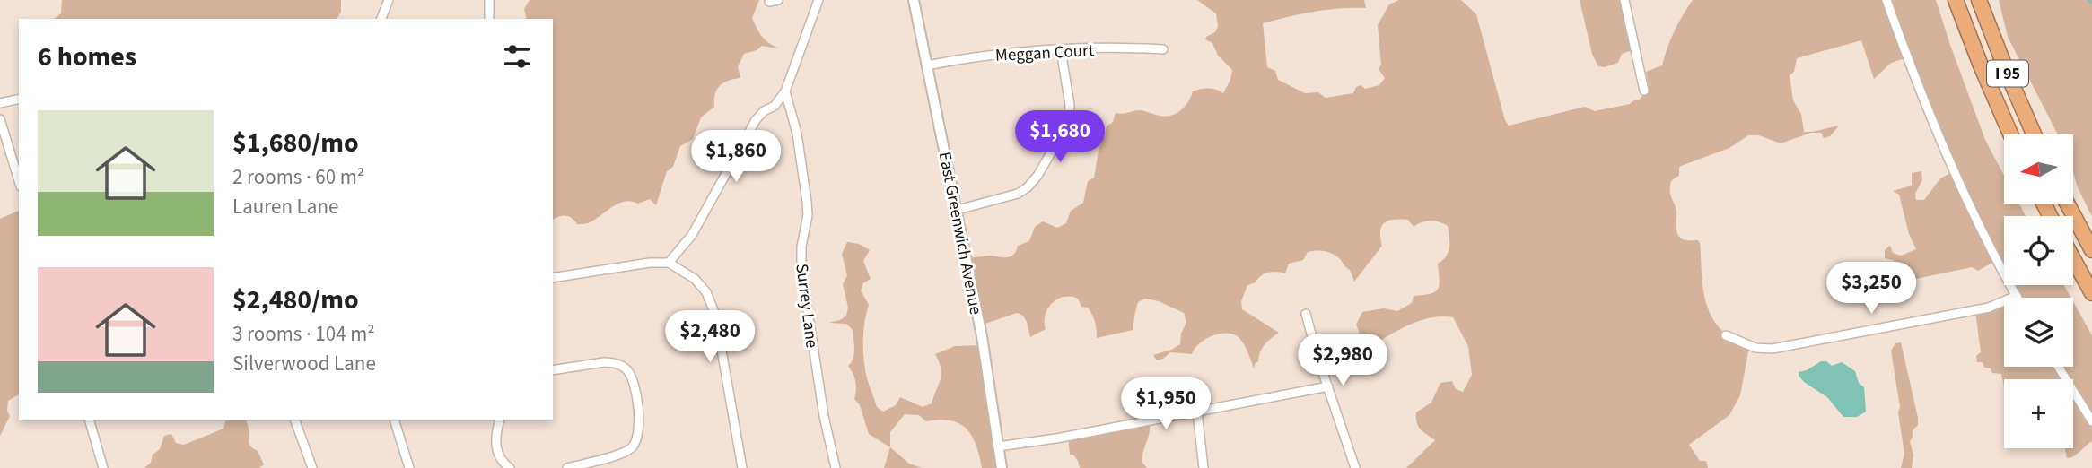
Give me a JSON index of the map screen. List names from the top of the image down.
{
  "streets": {
    "highway": ["I 95"],
    "street": ["Meggan Court", "East Greenwich Avenue", "Surrey Lane"]
  },
  "crossings": [
    ["Meggan Court", "East Greenwich Avenue"]
  ],
  "north": "left",
  "page": {
    "heading": "6 homes",
    "list": [
      {
        "name": "$1,680/mo",
        "note": "2 rooms · 60 m² · Lauren Lane"
      },
      {
        "name": "$2,480/mo",
        "note": "3 rooms · 104 m² · Silverwood Lane"
      }
    ],
    "price": [
      "$1,680",
      "$1,860",
      "$3,250",
      "$2,480",
      "$2,980",
      "$1,950"
    ],
    "map_buttons": "+"
  }
}
